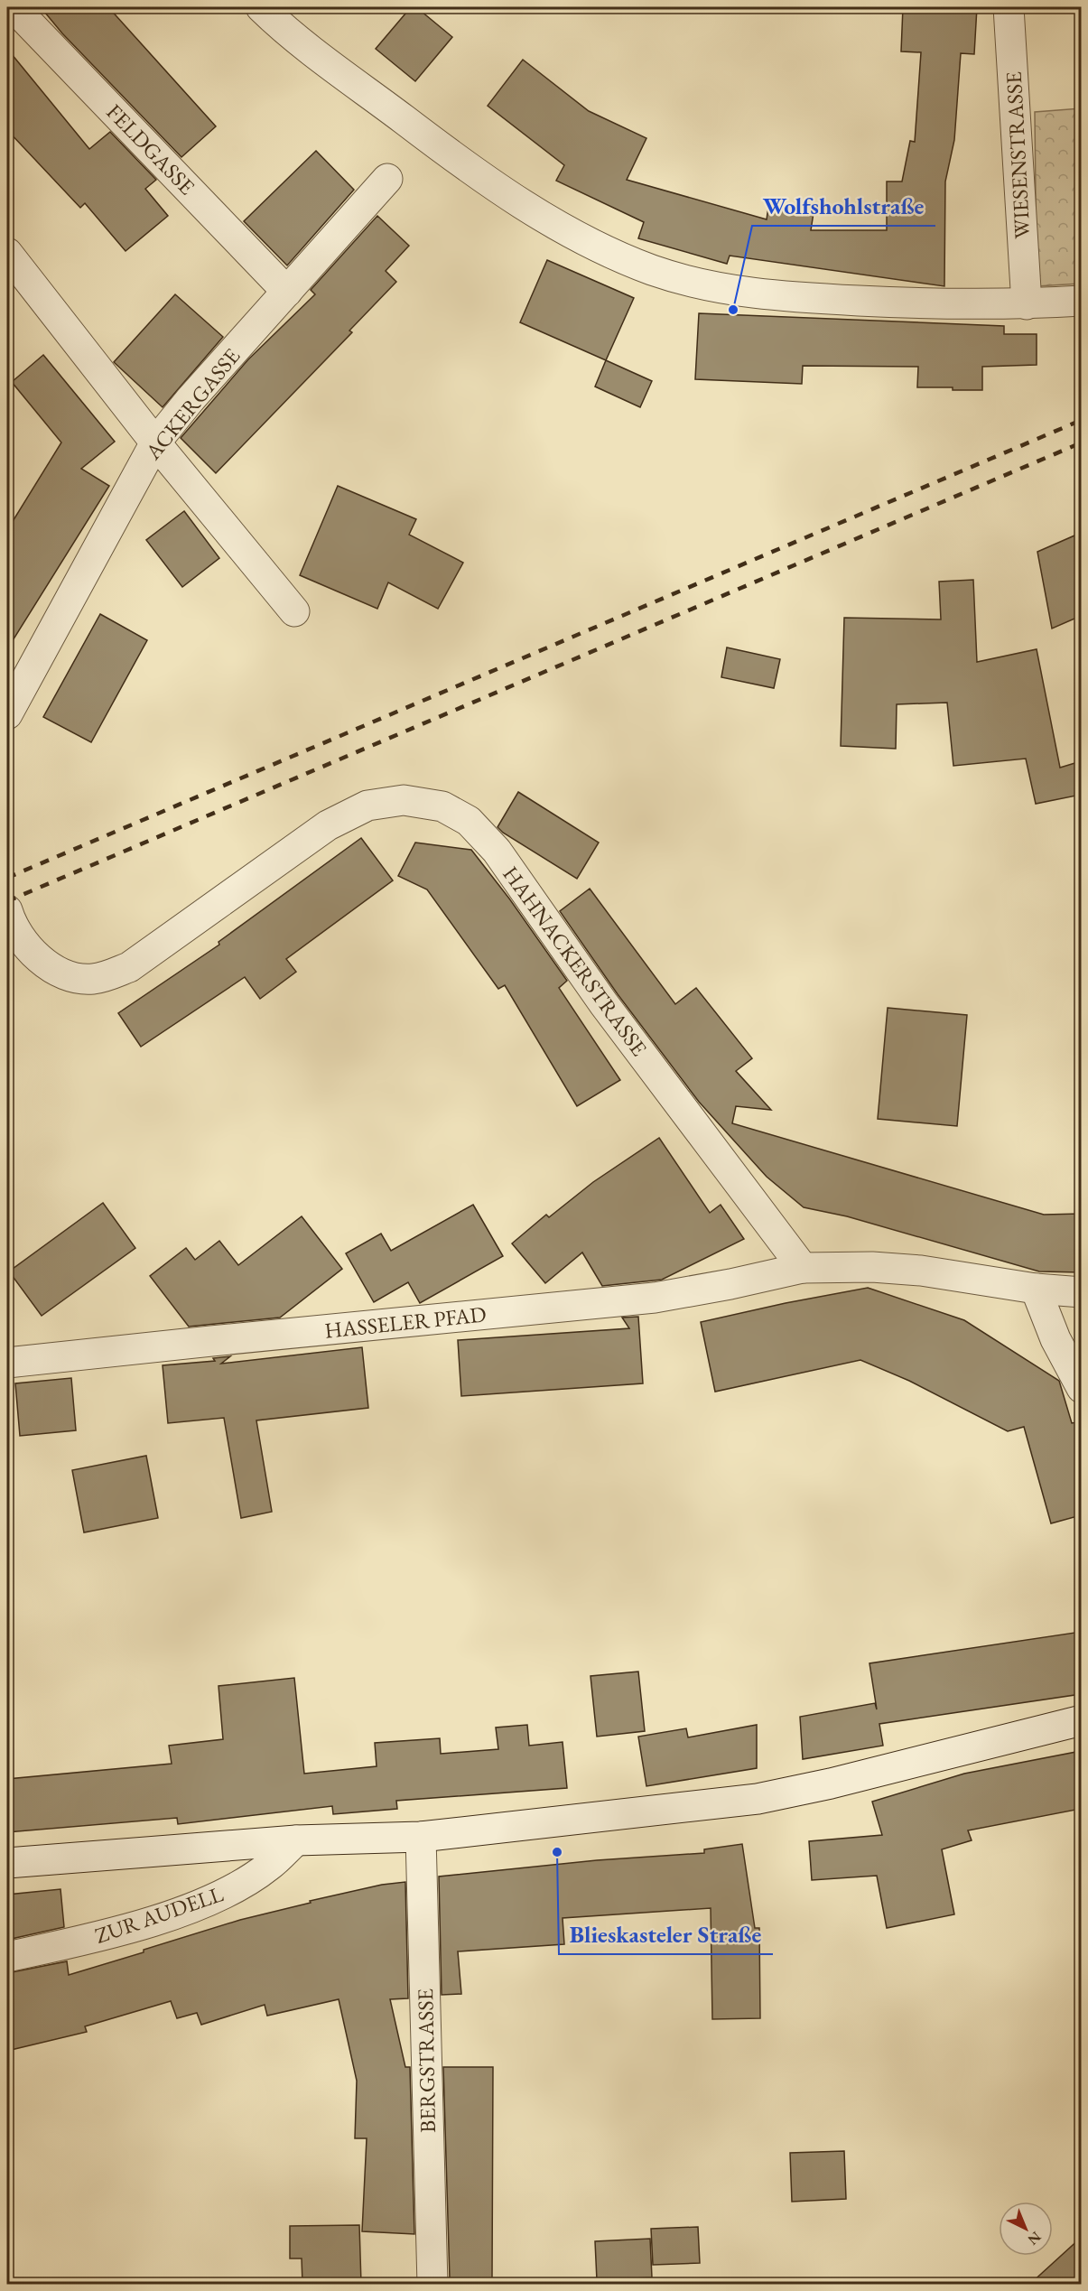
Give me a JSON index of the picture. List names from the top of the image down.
{
  "streets": {
    "street": [
      "FELDGASSE",
      "WIESENSTRASSE",
      "ACKERGASSE",
      "HAHNACKERSTRASSE",
      "HASSELER PFAD",
      "ZUR AUDELL",
      "BERGSTRASSE"
    ]
  },
  "crossings": [
    ["FELDGASSE", "ACKERGASSE"],
    ["HAHNACKERSTRASSE", "HASSELER PFAD"]
  ],
  "places": ["Wolfshohlstraße", "Blieskasteler Straße"],
  "north": "bottom right"
}
